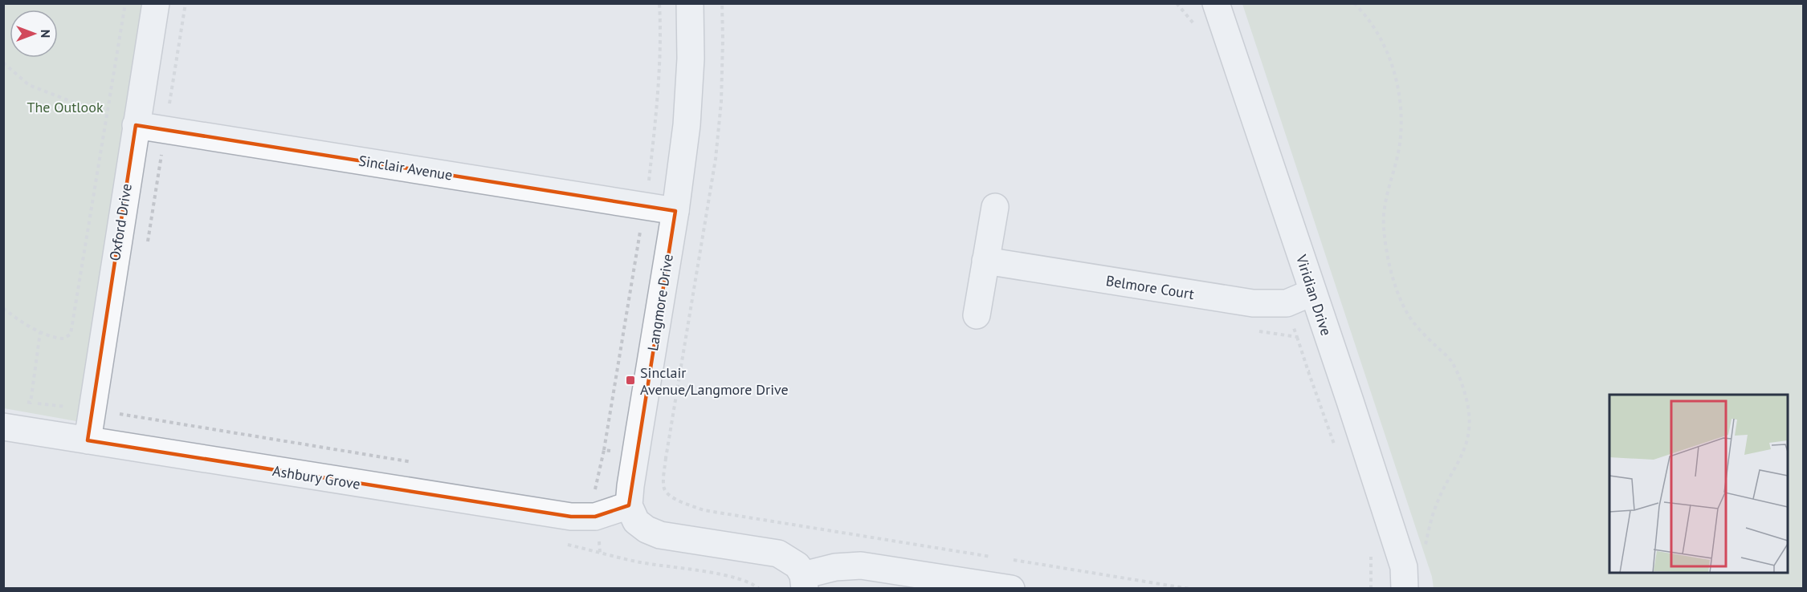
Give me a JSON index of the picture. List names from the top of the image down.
{
  "streets": {
    "street": [
      "Sinclair Avenue",
      "Oxford Drive",
      "Belmore Court",
      "Viridian Drive",
      "Langmore Drive",
      "Ashbury Grove"
    ]
  },
  "crossings": [
    ["Sinclair Avenue", "Oxford Drive"],
    ["Sinclair Avenue", "Langmore Drive"],
    ["Oxford Drive", "Ashbury Grove"],
    ["Belmore Court", "Viridian Drive"],
    ["Langmore Drive", "Ashbury Grove"]
  ],
  "parks": ["The Outlook"],
  "places": {
    "transit": ["Sinclair Avenue/Langmore Drive"]
  },
  "north": "right"
}
